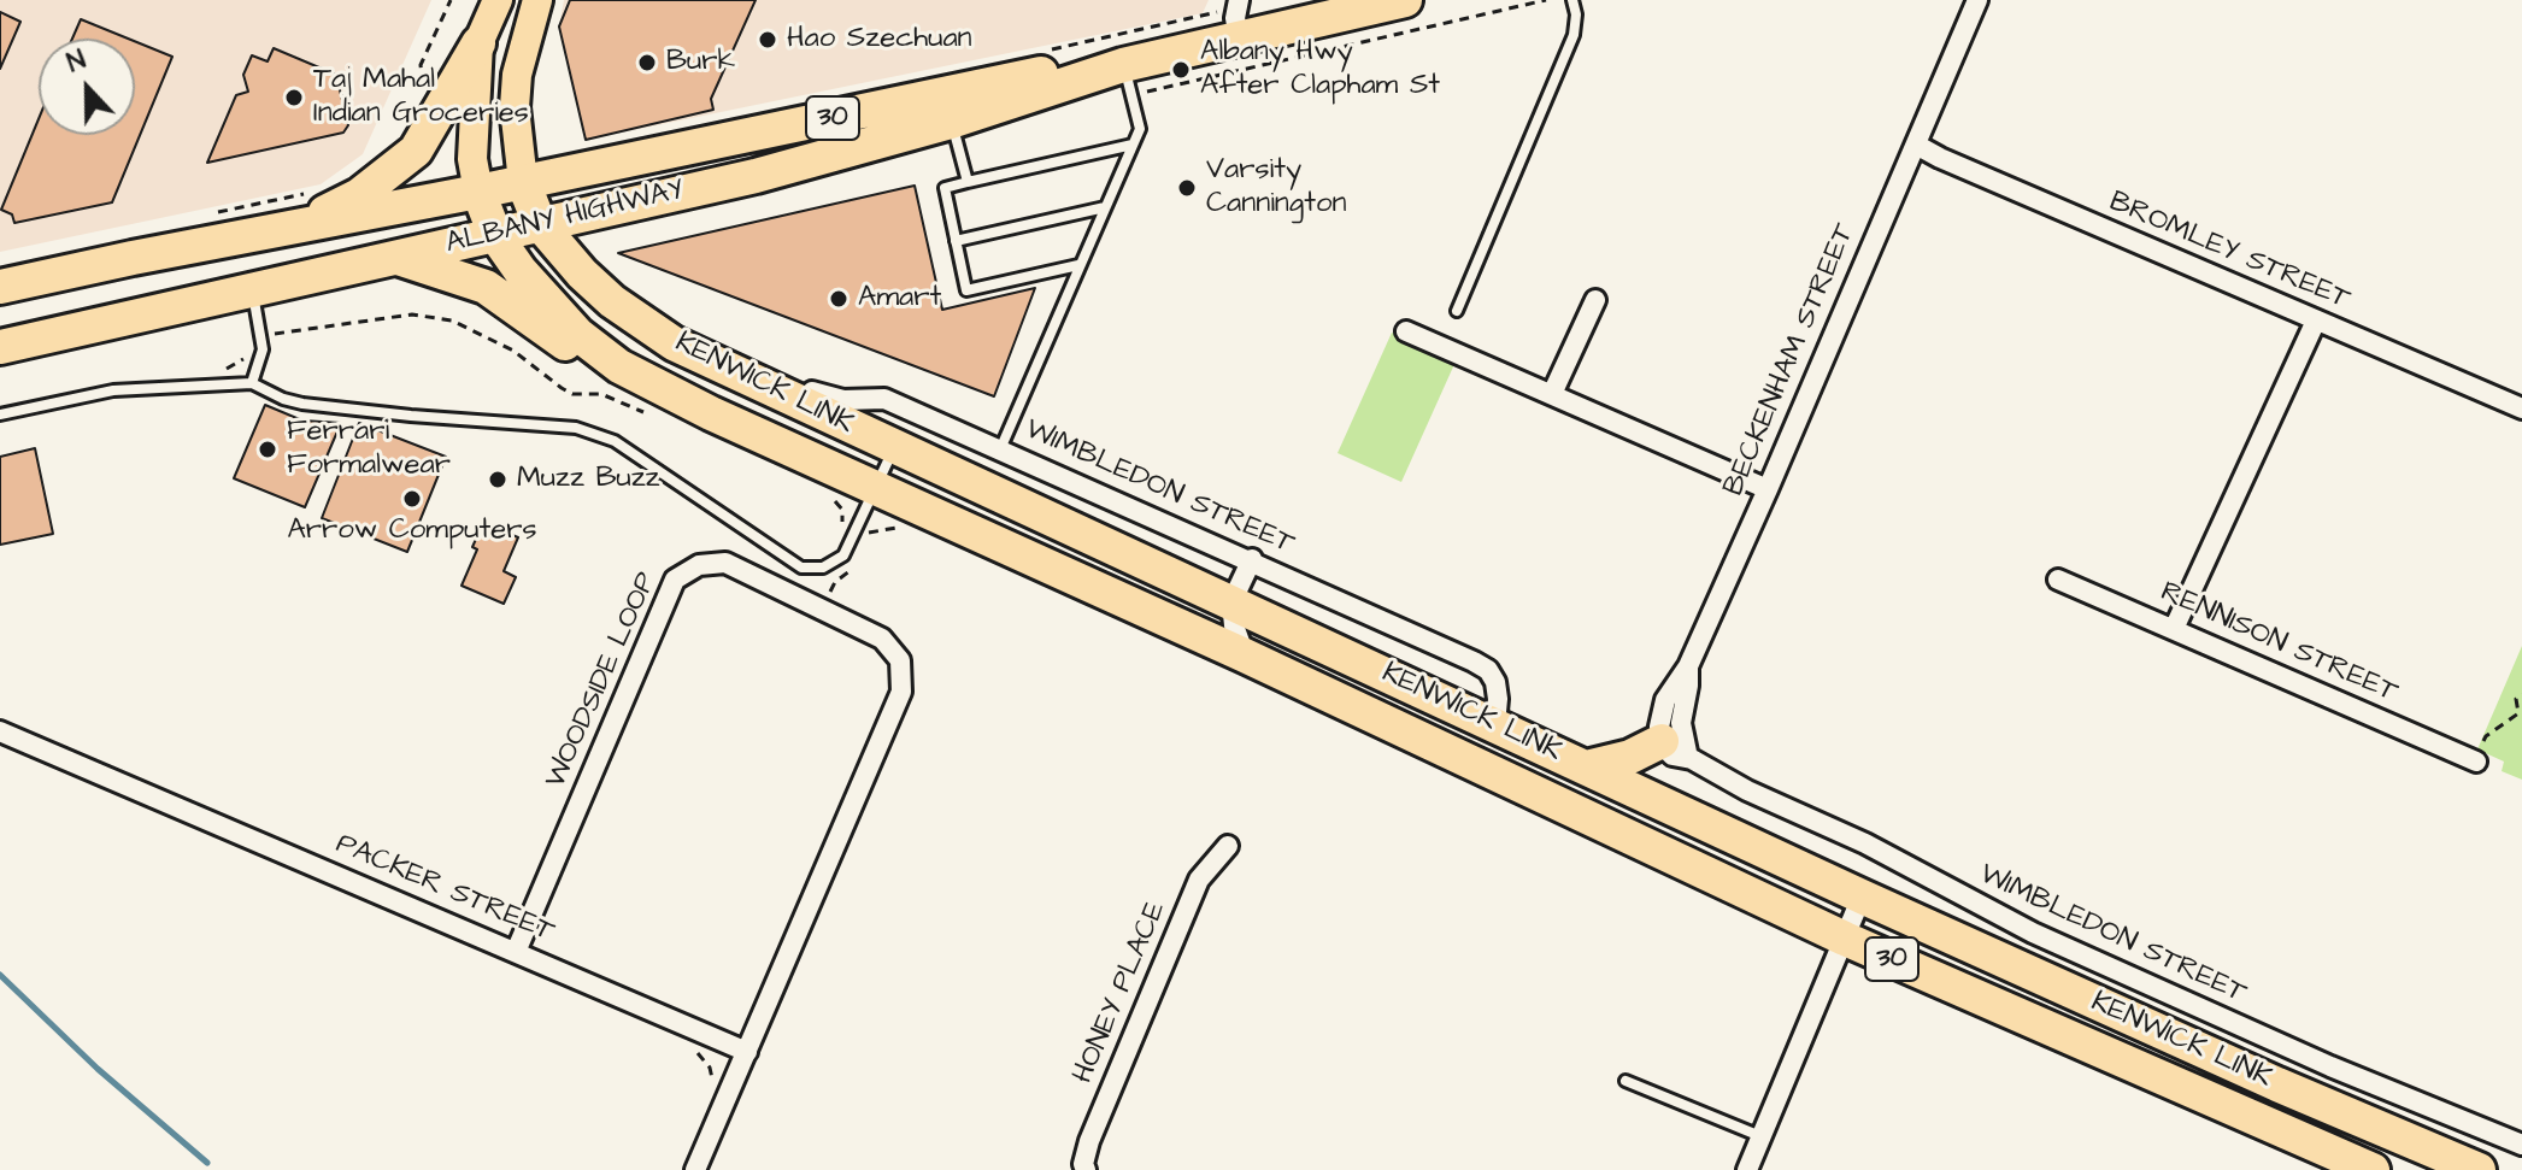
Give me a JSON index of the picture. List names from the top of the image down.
{
  "streets": {
    "highway": ["30", "ALBANY HIGHWAY", "KENWICK LINK"],
    "street": [
      "BROMLEY STREET",
      "BECKENHAM STREET",
      "WIMBLEDON STREET",
      "RENNISON STREET",
      "WOODSIDE LOOP",
      "PACKER STREET",
      "HONEY PLACE"
    ]
  },
  "crossings": [
    ["ALBANY HIGHWAY", "KENWICK LINK"],
    ["BROMLEY STREET", "BECKENHAM STREET"],
    ["BECKENHAM STREET", "WIMBLEDON STREET"],
    ["KENWICK LINK", "WIMBLEDON STREET"],
    ["WOODSIDE LOOP", "PACKER STREET"]
  ],
  "places": [
    "Hao Szechuan",
    "Burk",
    "Albany Hwy After Clapham St",
    "Taj Mahal Indian Groceries",
    "Varsity Cannington",
    "Amart",
    "Ferrari Formalwear",
    "Muzz Buzz",
    "Arrow Computers"
  ],
  "north": "top"
}
